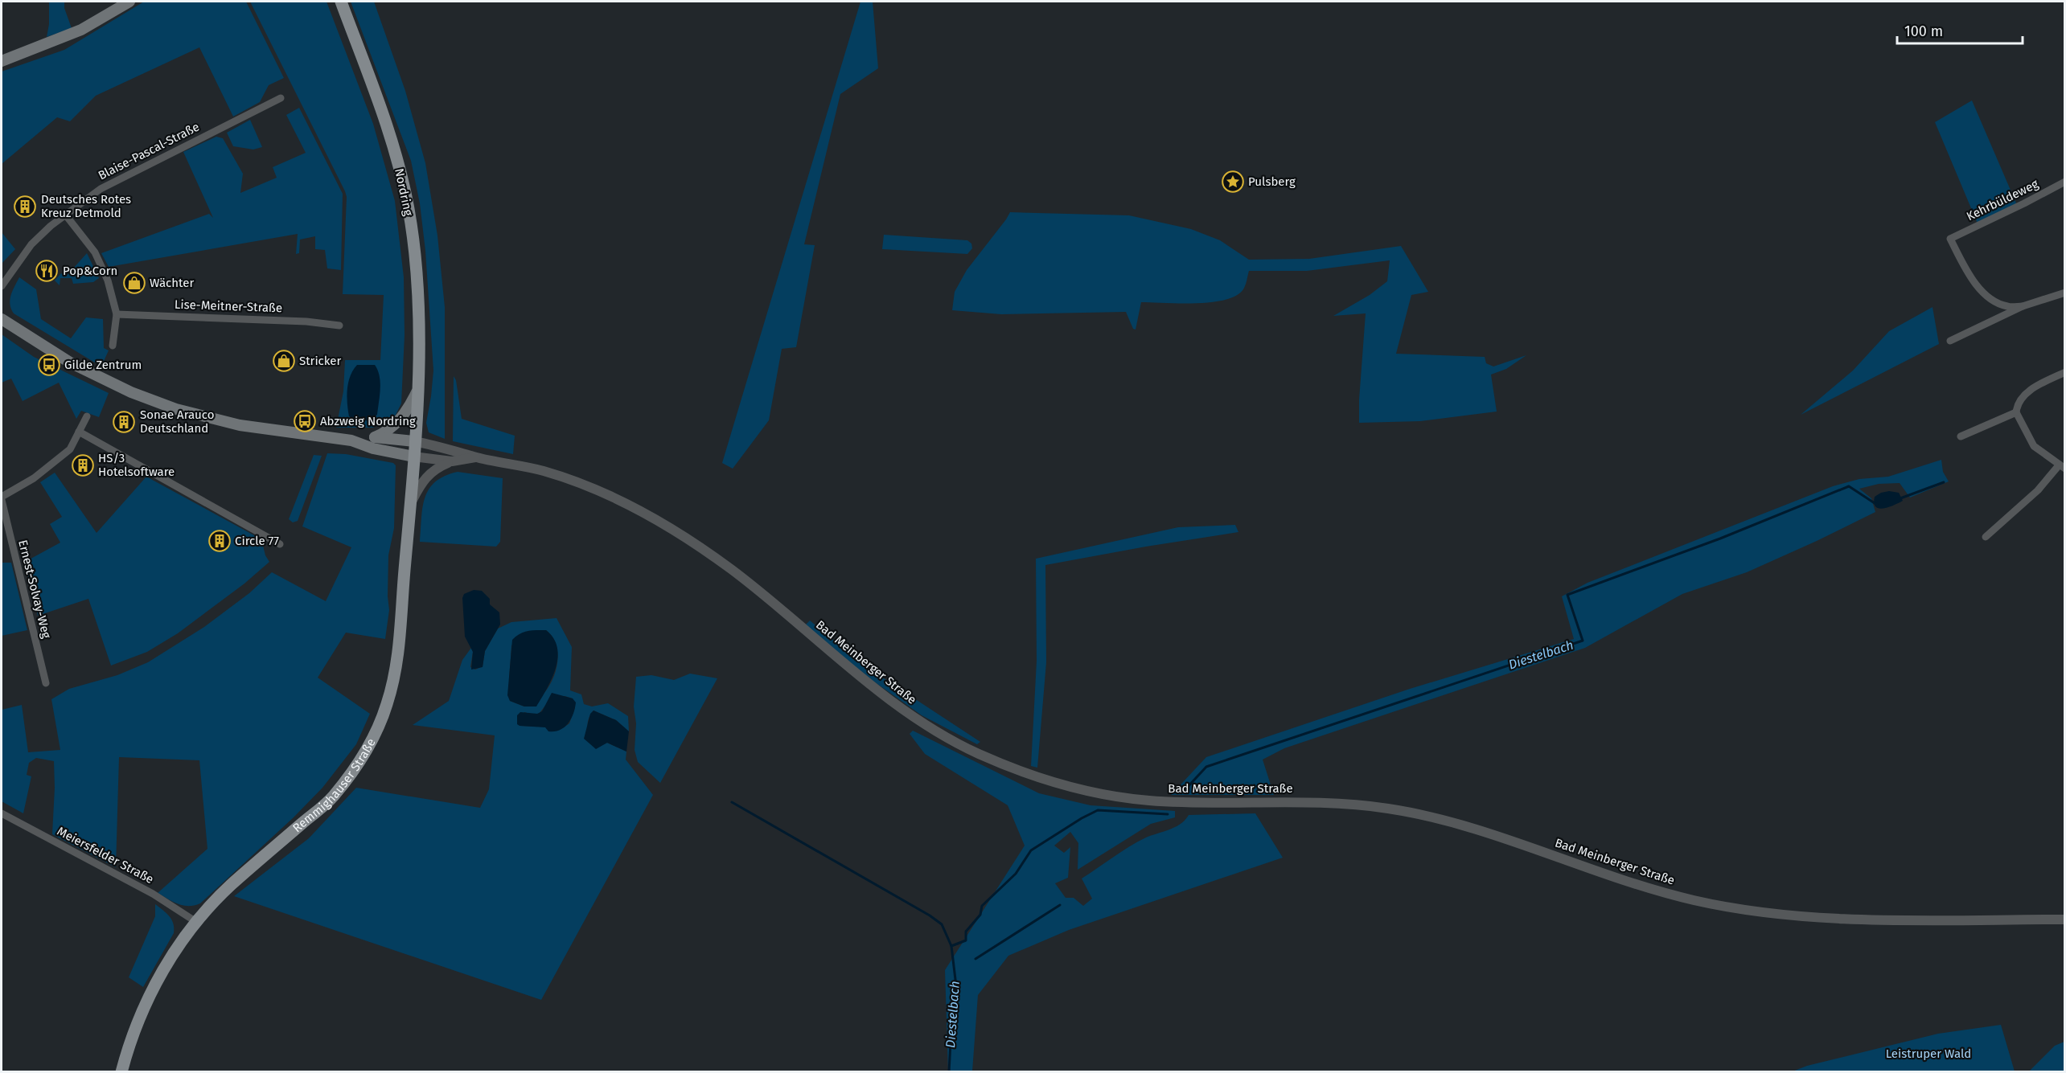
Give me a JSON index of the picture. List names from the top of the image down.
{
  "streets": {
    "main road": ["Nordring", "Bad Meinberger Straße", "Remmighauser Straße"],
    "street": [
      "Blaise-Pascal-Straße",
      "Kehrbüldeweg",
      "Lise-Meitner-Straße",
      "Ernest-Solvay-Weg",
      "Meiersfelder Straße"
    ]
  },
  "crossings": [
    ["Nordring", "Bad Meinberger Straße"],
    ["Nordring", "Remmighauser Straße"],
    ["Bad Meinberger Straße", "Remmighauser Straße"],
    ["Remmighauser Straße", "Meiersfelder Straße"]
  ],
  "water": ["Diestelbach"],
  "parks": ["Leistruper Wald"],
  "places": {
    "place": ["Pulsberg"],
    "building": [
      "Deutsches Rotes Kreuz Detmold",
      "Sonae Arauco Deutschland",
      "HS/3 Hotelsoftware",
      "Circle 77"
    ],
    "restaurant": ["Pop&Corn"],
    "shop": ["Wächter", "Stricker"],
    "bus stop": ["Gilde Zentrum", "Abzweig Nordring"]
  },
  "scale_bar": "100 m"
}
